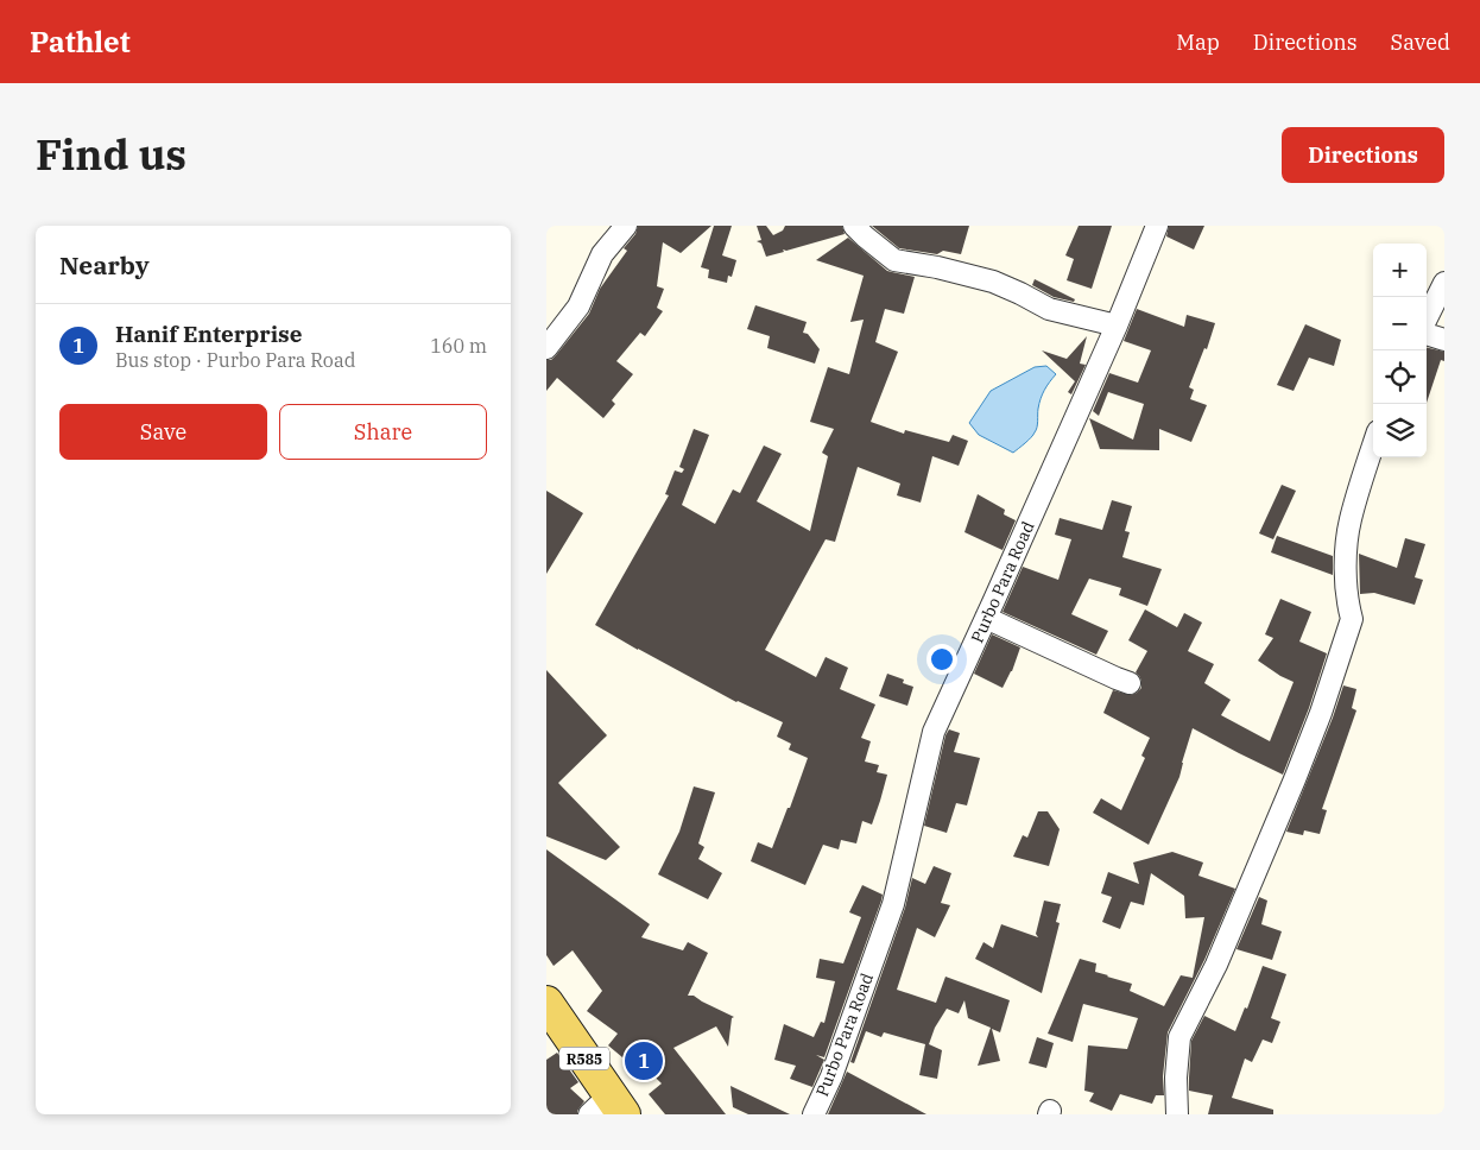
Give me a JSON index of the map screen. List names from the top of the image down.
{
  "streets": {
    "main road": ["R585"],
    "street": ["Purbo Para Road"]
  },
  "page": {
    "header": "Pathlet",
    "nav": ["Map", "Directions", "Saved"],
    "title": "Find us",
    "buttons": [
      "Directions",
      ["Save", "Share"]
    ],
    "heading": "Nearby",
    "map_buttons": ["+", "−"],
    "list": [
      {
        "mark": "1",
        "name": "Hanif Enterprise",
        "note": "Bus stop · Purbo Para Road",
        "value": "160 m"
      }
    ],
    "pins": "1"
  }
}
